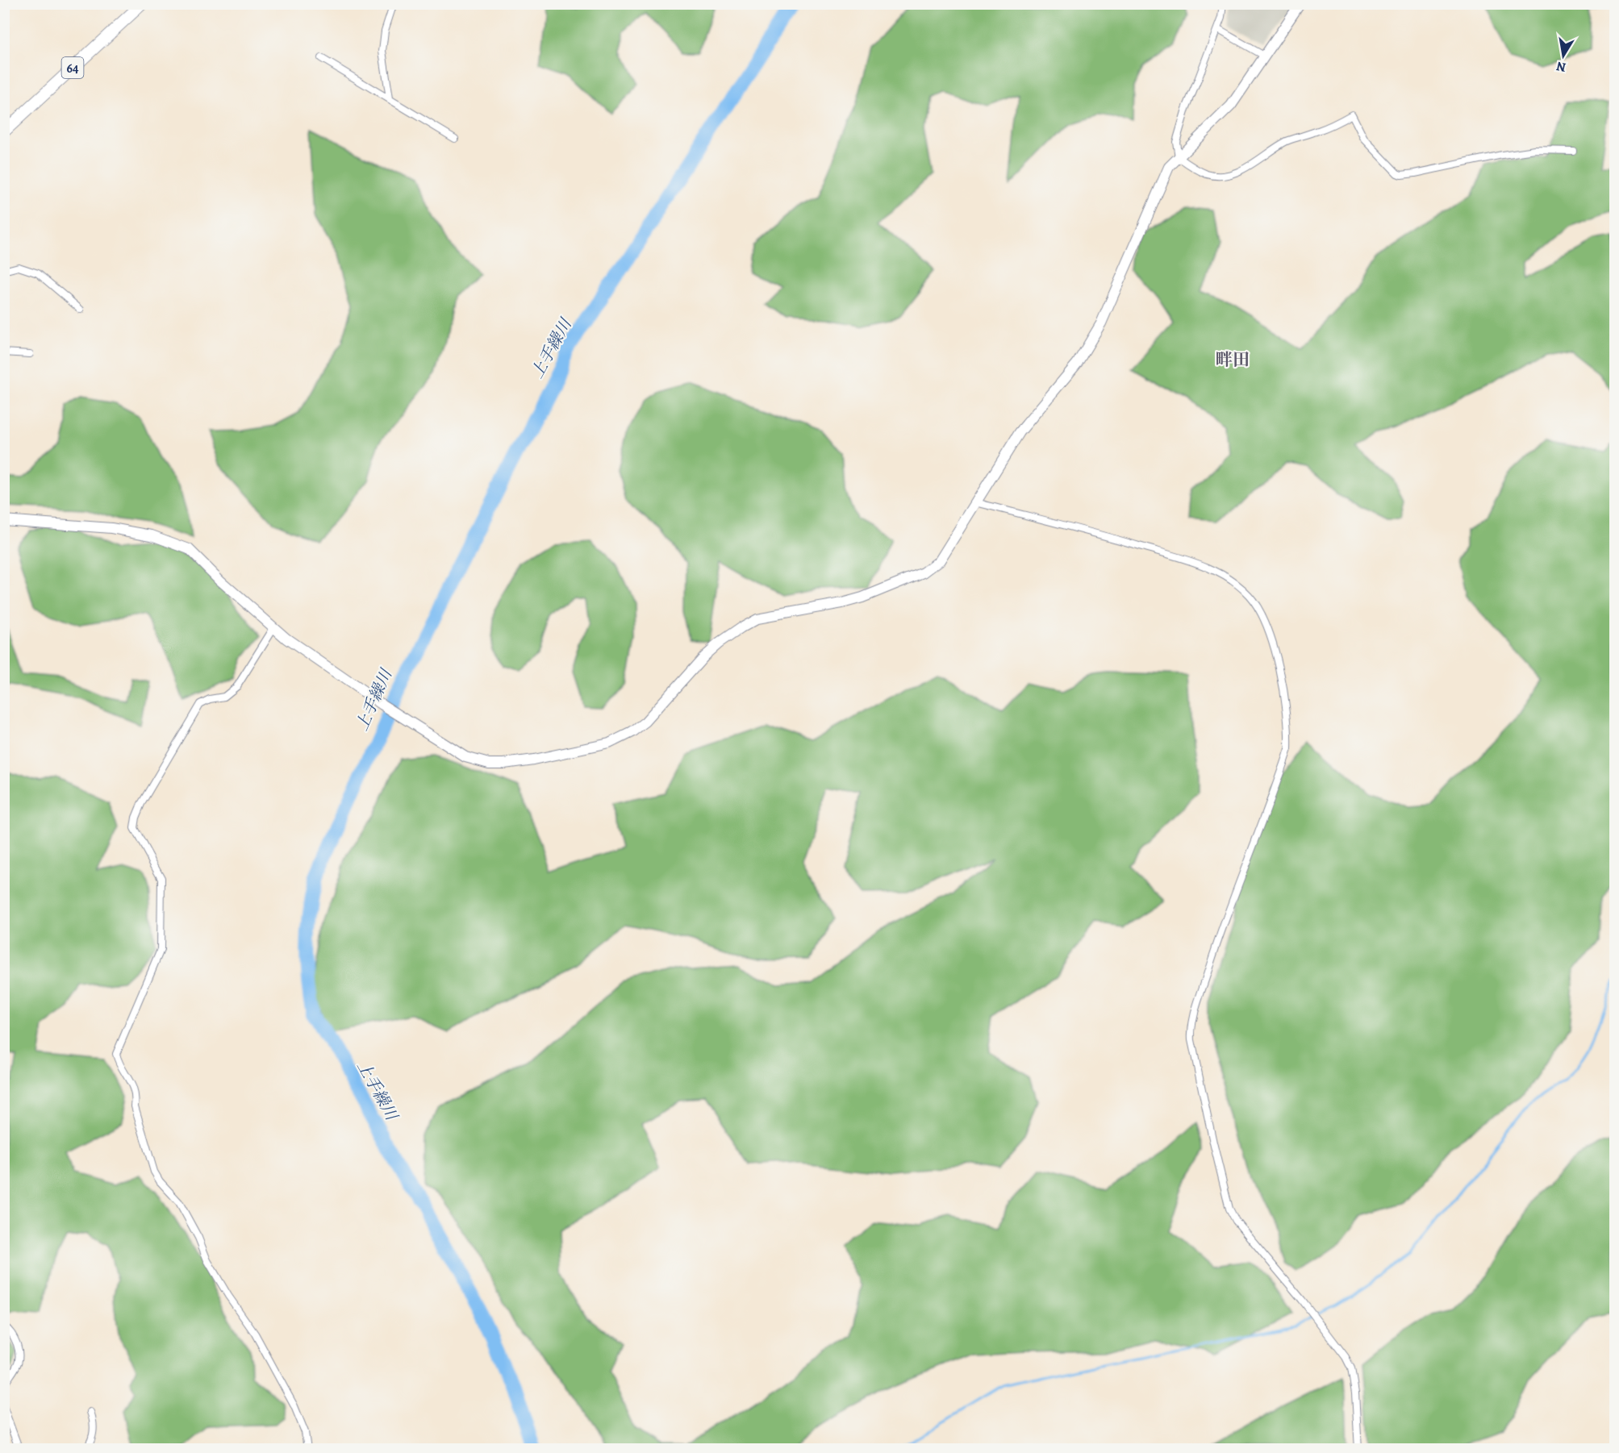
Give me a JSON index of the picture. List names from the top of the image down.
{
  "streets": {
    "main road": ["64"]
  },
  "districts": ["畔田"],
  "water": ["上手繰川"],
  "north": "bottom"
}
